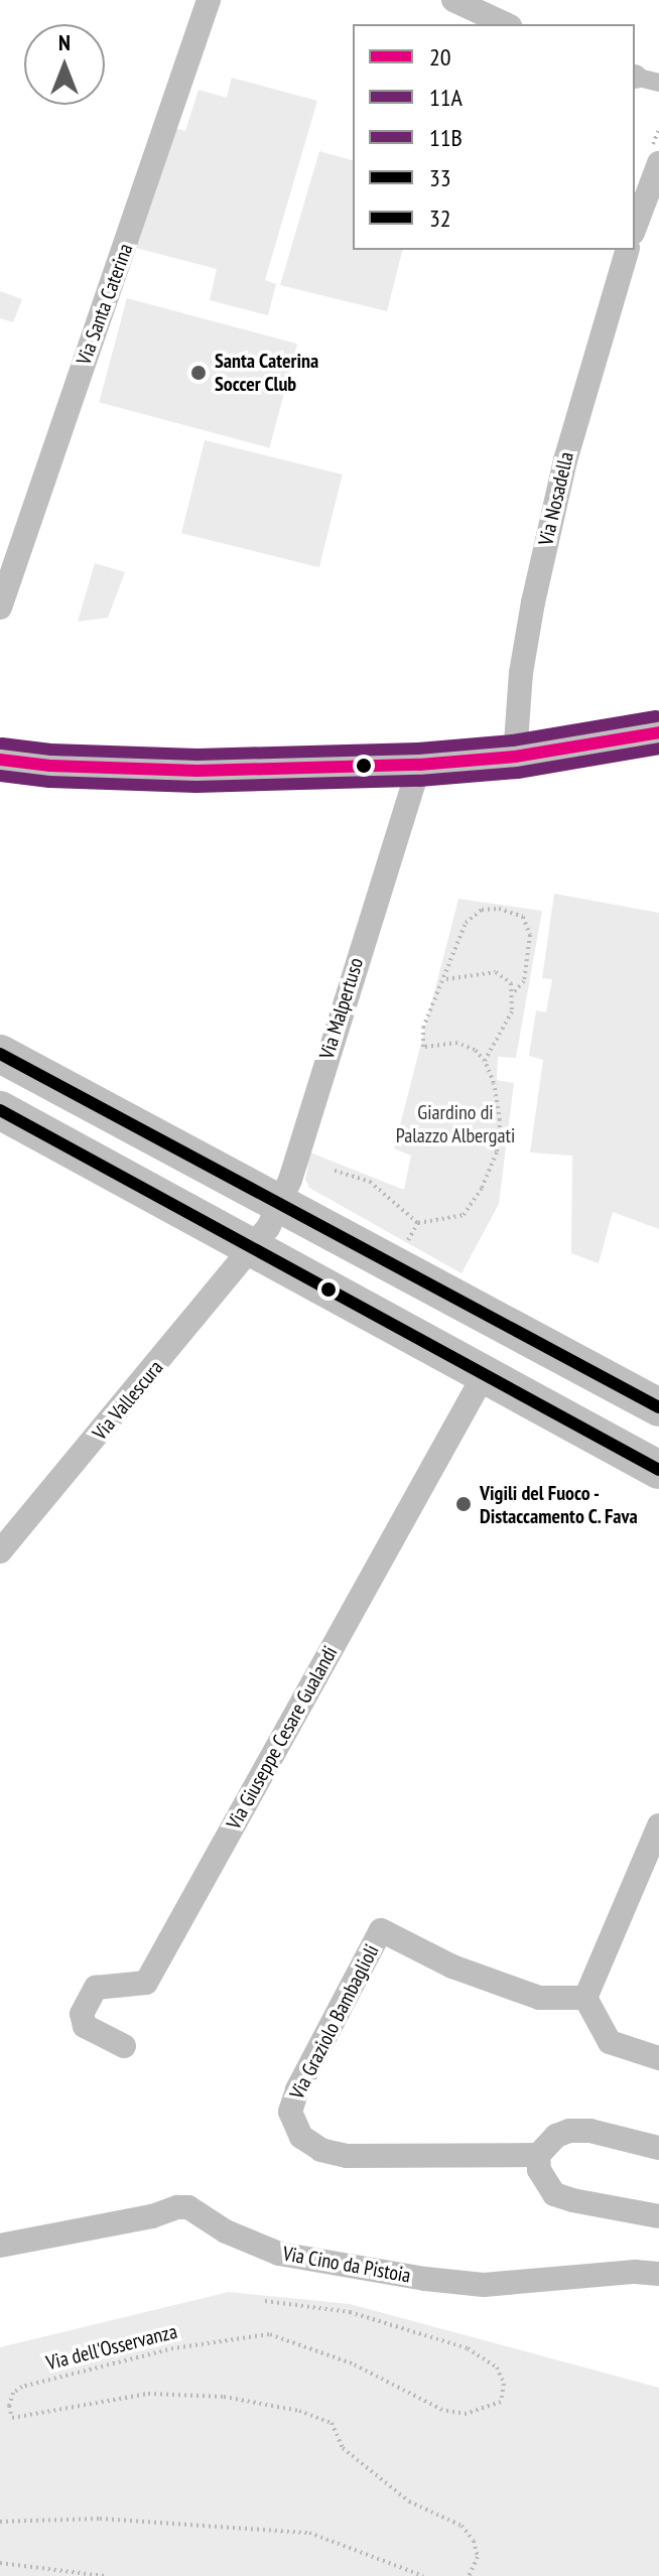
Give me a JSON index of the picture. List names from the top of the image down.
{
  "streets": {
    "street": [
      "Via Santa Caterina",
      "Via Nosadella",
      "Via Malpertuso",
      "Via Vallescura",
      "Via Giuseppe Cesare Gualandi",
      "Via Graziolo Bambaglioli",
      "Via Cino da Pistoia"
    ],
    "path": ["Via dell'Osservanza"]
  },
  "crossings": [
    ["Via Malpertuso", "Via Vallescura"]
  ],
  "parks": ["Giardino di Palazzo Albergati"],
  "places": ["Santa Caterina Soccer Club", "Vigili del Fuoco - Distaccamento C. Fava"],
  "lines": [
    "transit line 11B",
    "transit line 20",
    "transit line 11A",
    "transit line 32",
    "transit line 33"
  ],
  "legend": [
    "20",
    "11A",
    "11B",
    "33",
    "32"
  ],
  "north": "top"
}
